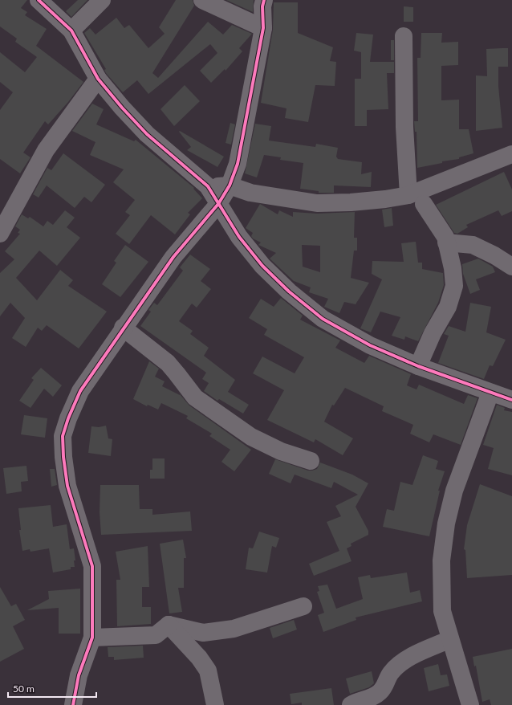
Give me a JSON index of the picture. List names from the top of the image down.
{
  "scale_bar": "50 m"
}
